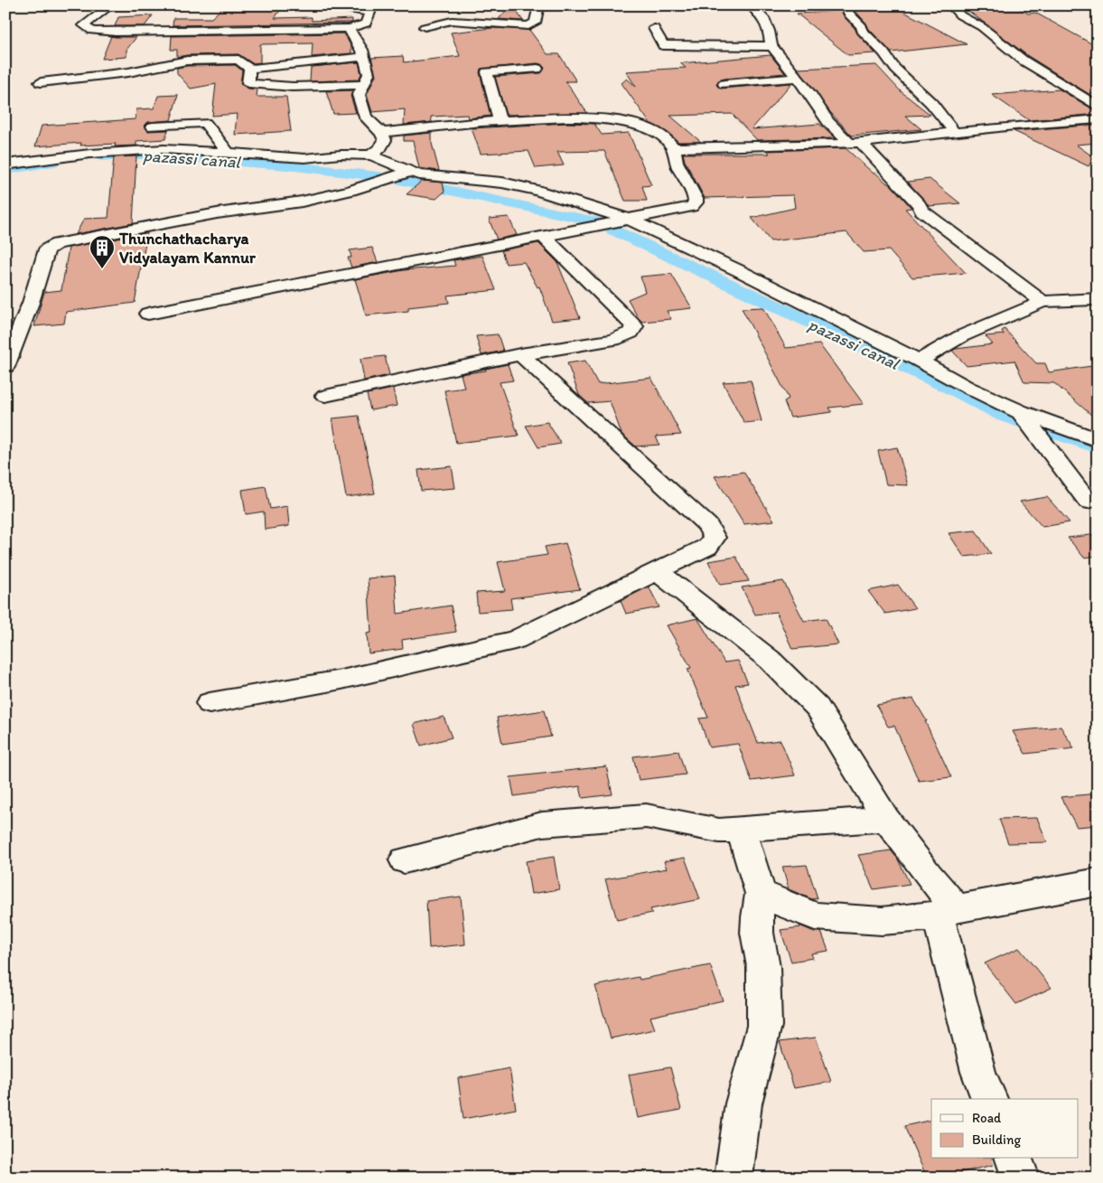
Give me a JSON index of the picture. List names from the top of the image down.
{
  "water": ["pazassi canal"],
  "places": {
    "building": ["Thunchathacharya Vidyalayam Kannur"]
  },
  "legend": ["Road", "Building"]
}
